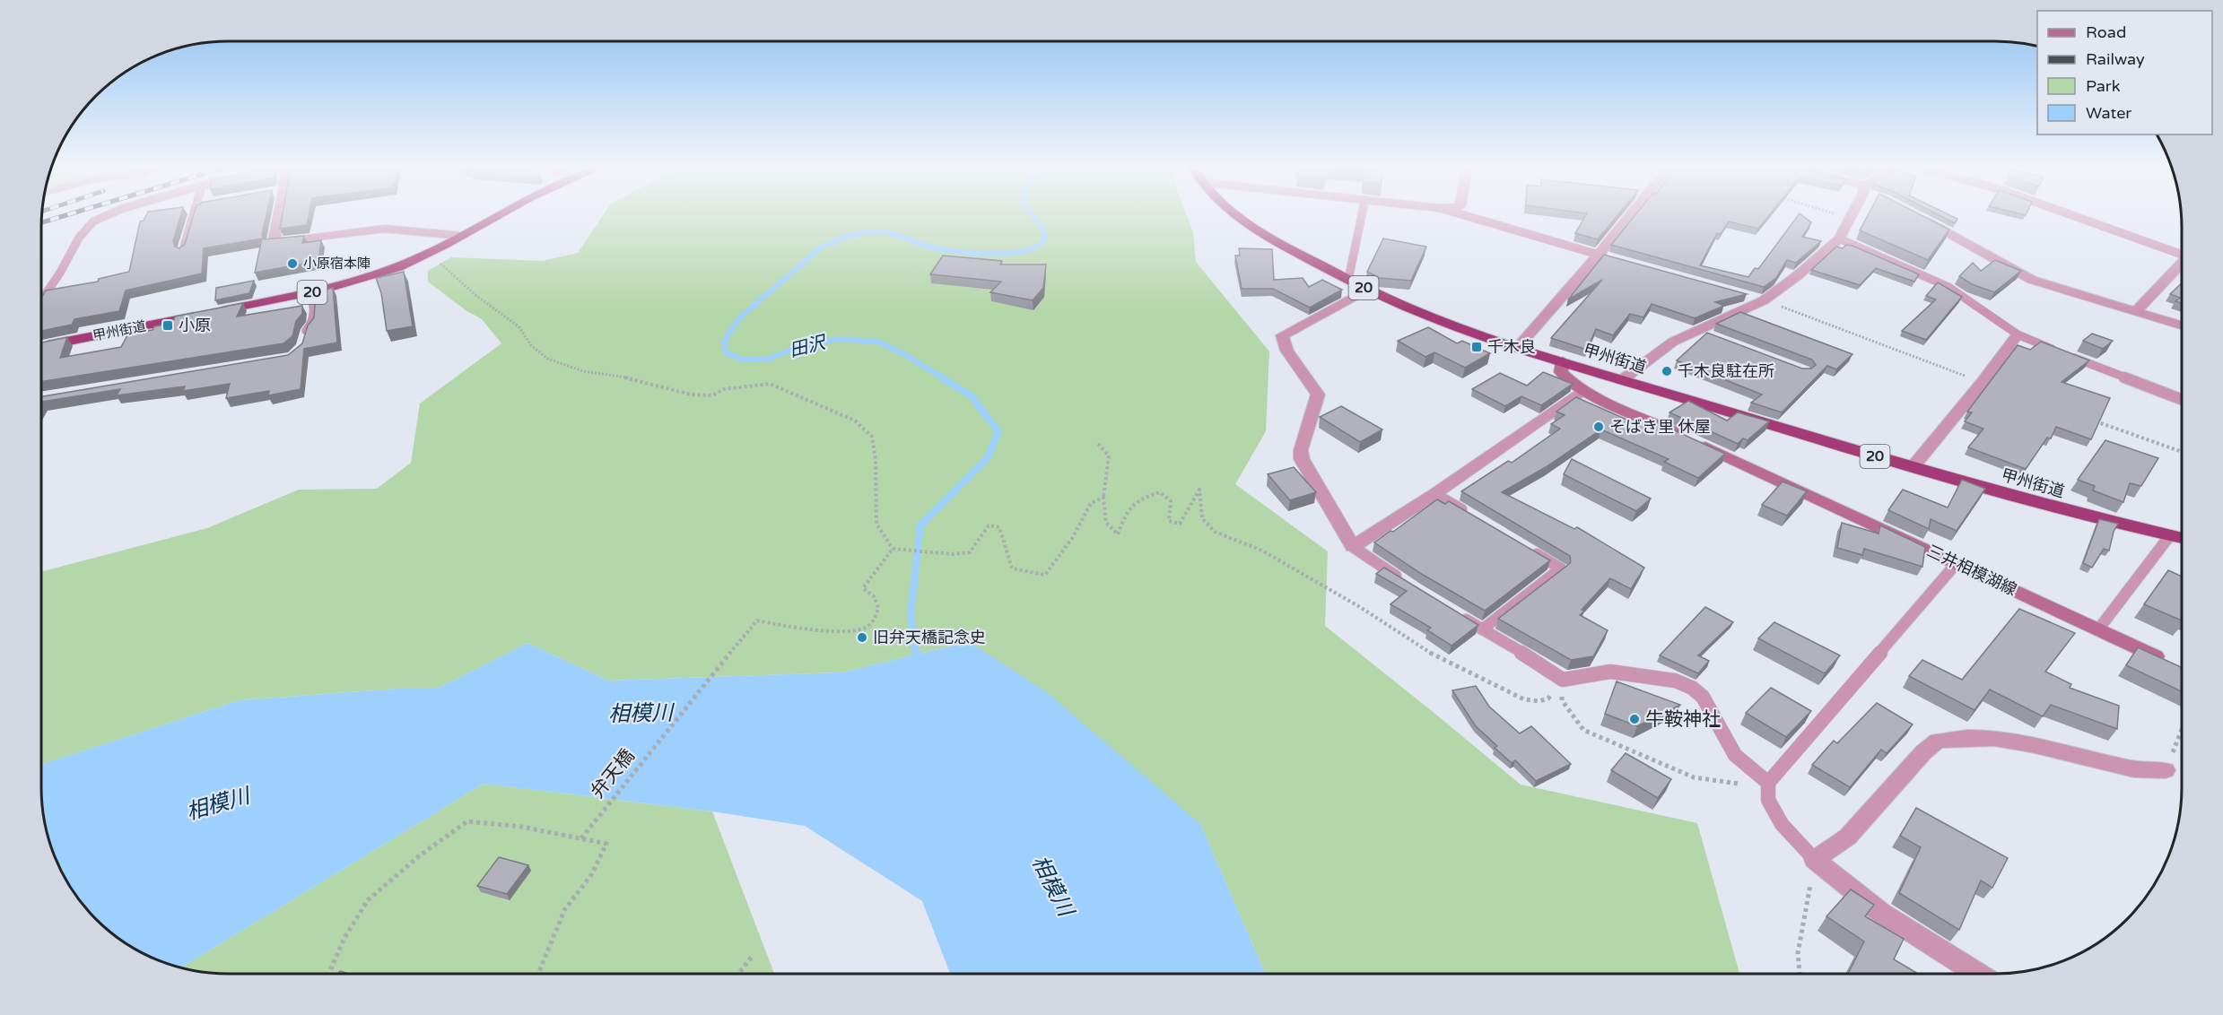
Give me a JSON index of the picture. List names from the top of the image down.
{
  "streets": {
    "highway": ["20", "甲州街道"],
    "main road": ["三井相模湖線"],
    "path": ["弁天橋"]
  },
  "crossings": [
    ["甲州街道", "三井相模湖線"]
  ],
  "water": ["田沢", "相模川"],
  "places": {
    "other": [
      "小原宿本陣",
      "千木良駐在所",
      "そばき里 休屋",
      "旧弁天橋記念史",
      "牛鞍神社"
    ],
    "transit": ["小原", "千木良"]
  },
  "legend": [
    "Road",
    "Railway",
    "Park",
    "Water"
  ]
}
